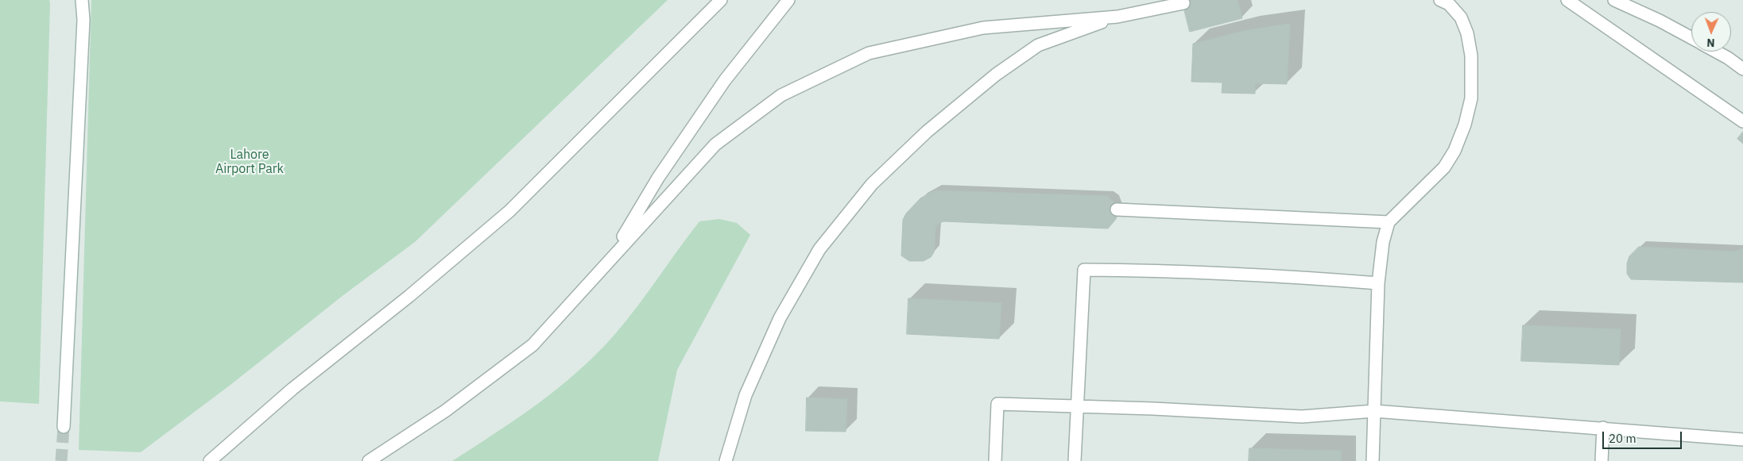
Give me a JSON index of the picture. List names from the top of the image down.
{
  "parks": ["Lahore Airport Park"],
  "scale_bar": "20 m",
  "north": "bottom"
}
